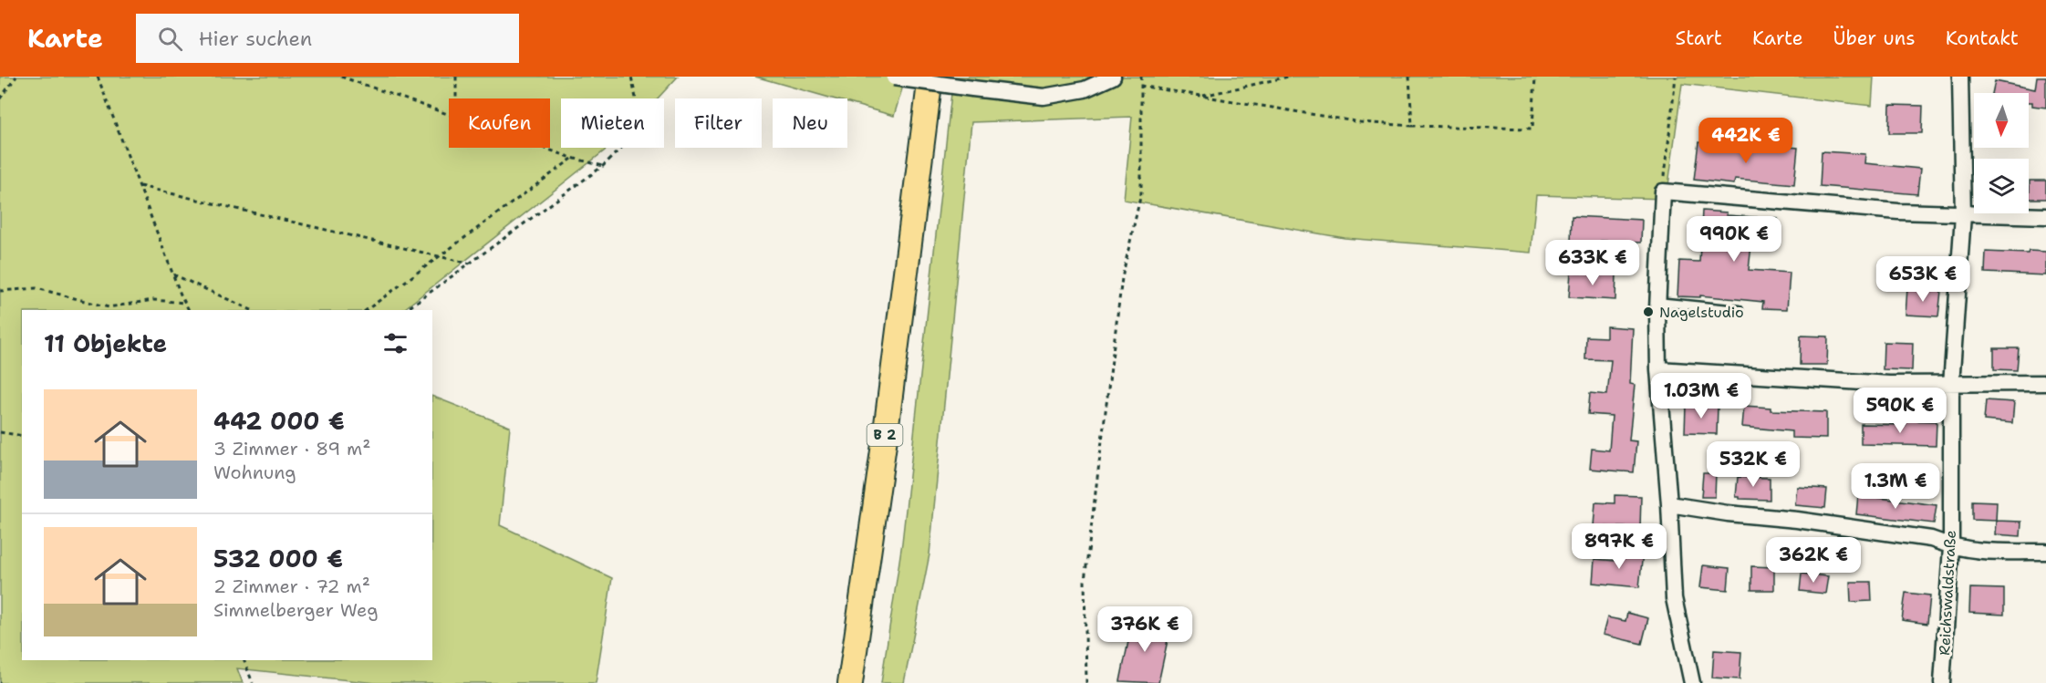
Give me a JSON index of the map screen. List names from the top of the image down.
{
  "streets": {
    "main road": ["B 2"],
    "street": ["Reichswaldstraße"]
  },
  "places": ["Nagelstudio"],
  "north": "bottom",
  "page": {
    "header": "Karte",
    "search": "Hier suchen",
    "nav": [
      "Start",
      "Karte",
      "Über uns",
      "Kontakt"
    ],
    "chip": [
      "Kaufen",
      "Mieten",
      "Filter",
      "Neu"
    ],
    "price": [
      "442K €",
      "990K €",
      "633K €",
      "653K €",
      "1.03M €",
      "590K €",
      "532K €",
      "1.3M €",
      "897K €",
      "362K €",
      "376K €"
    ],
    "heading": "11 Objekte",
    "list": [
      {
        "name": "442 000 €",
        "note": "3 Zimmer · 89 m² · Wohnung"
      },
      {
        "name": "532 000 €",
        "note": "2 Zimmer · 72 m² · Simmelberger Weg"
      }
    ]
  }
}
